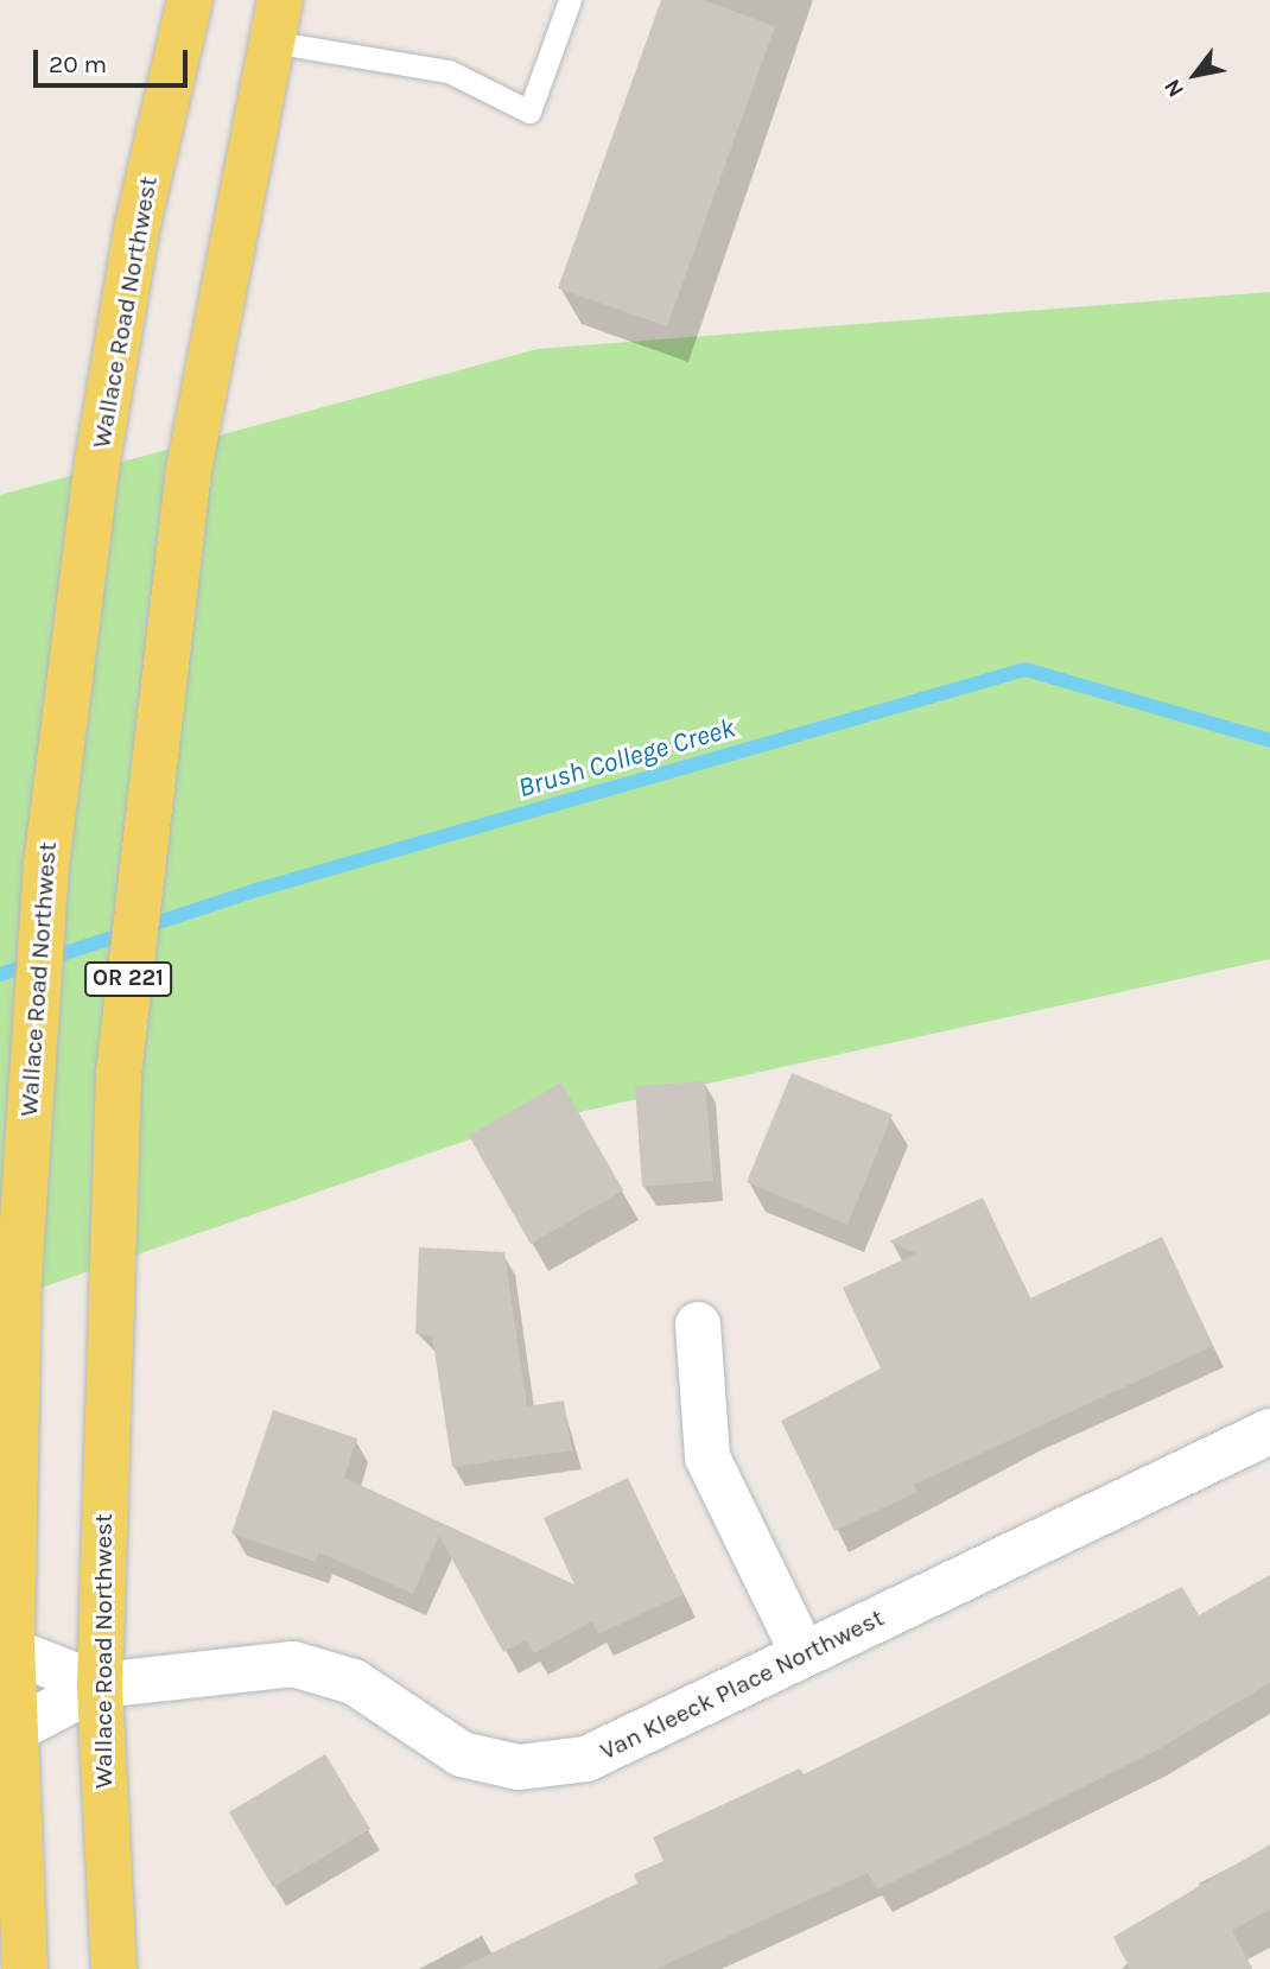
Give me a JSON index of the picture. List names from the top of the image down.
{
  "streets": {
    "main road": ["Wallace Road Northwest", "OR 221"],
    "street": ["Van Kleeck Place Northwest"]
  },
  "crossings": [
    ["Wallace Road Northwest", "Van Kleeck Place Northwest"]
  ],
  "water": ["Brush College Creek"],
  "scale_bar": "20 m",
  "north": "bottom left"
}
